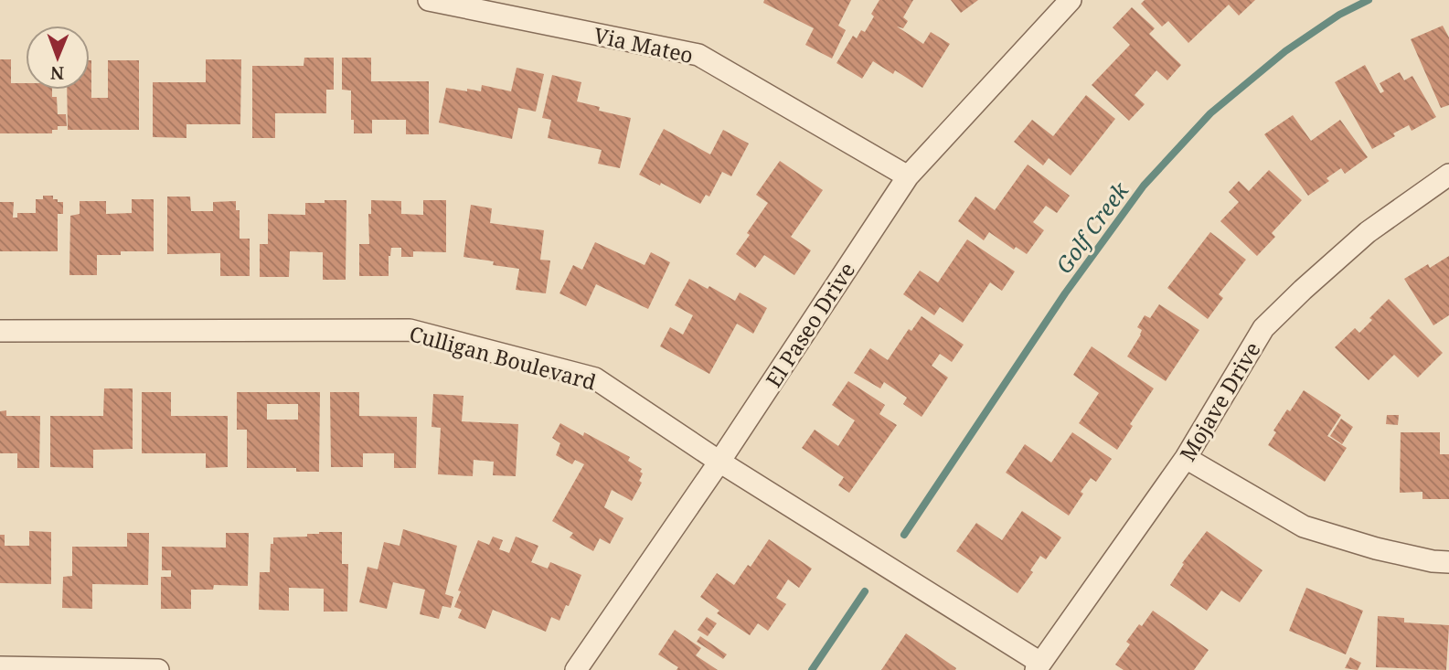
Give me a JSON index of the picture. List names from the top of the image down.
{
  "streets": {
    "street": [
      "Via Mateo",
      "El Paseo Drive",
      "Culligan Boulevard",
      "Mojave Drive"
    ]
  },
  "crossings": [
    ["Via Mateo", "El Paseo Drive"],
    ["El Paseo Drive", "Culligan Boulevard"],
    ["Culligan Boulevard", "Mojave Drive"]
  ],
  "water": ["Golf Creek"],
  "north": "bottom"
}
